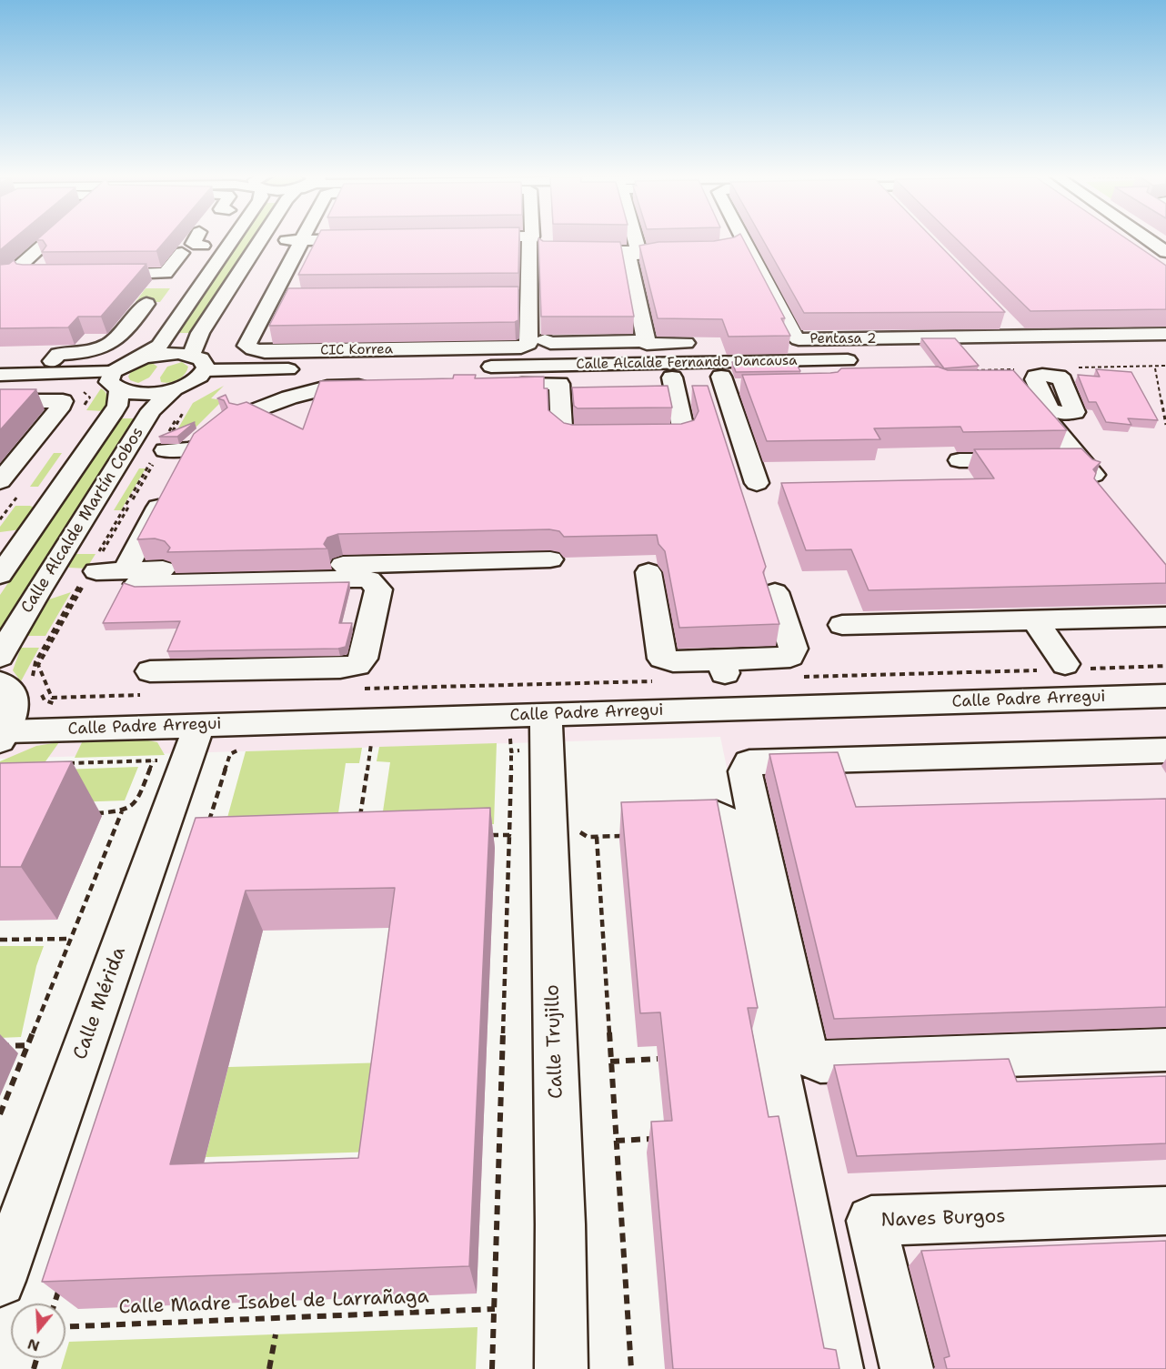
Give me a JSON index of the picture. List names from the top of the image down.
{
  "streets": {
    "main road": [
      "Pentasa 2",
      "CIC Korrea",
      "Calle Alcalde Fernando Dancausa",
      "Calle Alcalde Martín Cobos",
      "Calle Padre Arregui",
      "Calle Mérida",
      "Calle Trujillo",
      "Naves Burgos"
    ],
    "path": ["Calle Madre Isabel de Larrañaga"]
  },
  "crossings": [
    ["Calle Padre Arregui", "Calle Mérida"],
    ["Calle Padre Arregui", "Calle Trujillo"]
  ],
  "north": "bottom"
}
